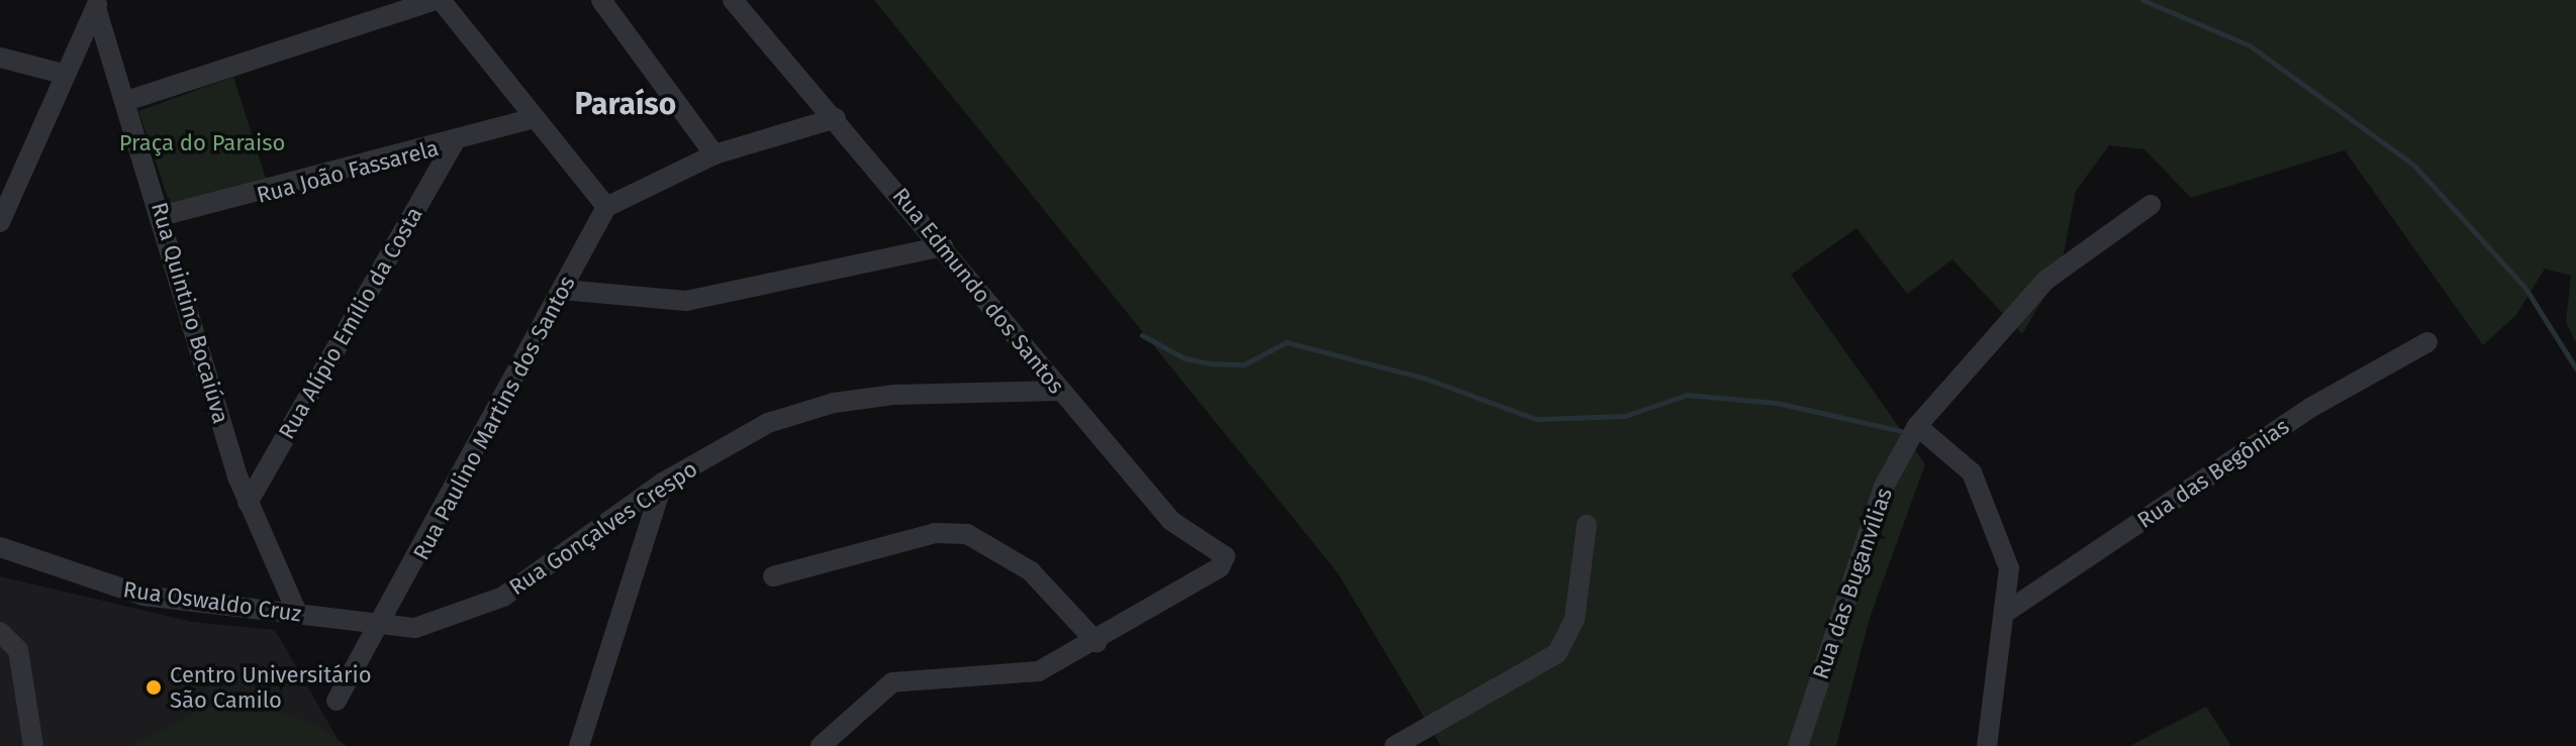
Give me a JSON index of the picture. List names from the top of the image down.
{
  "streets": {
    "street": [
      "Rua João Fassarela",
      "Rua Edmundo dos Santos",
      "Rua Quintino Bocaiúva",
      "Rua Alípio Emílio da Costa",
      "Rua Paulino Martins dos Santos",
      "Rua das Begônias",
      "Rua Gonçalves Crespo",
      "Rua das Buganvílias",
      "Rua Oswaldo Cruz"
    ]
  },
  "crossings": [
    ["Rua João Fassarela", "Rua Quintino Bocaiúva"],
    ["Rua João Fassarela", "Rua Alípio Emílio da Costa"],
    ["Rua Edmundo dos Santos", "Rua Gonçalves Crespo"],
    ["Rua Quintino Bocaiúva", "Rua Alípio Emílio da Costa"],
    ["Rua Quintino Bocaiúva", "Rua Oswaldo Cruz"],
    ["Rua Paulino Martins dos Santos", "Rua Gonçalves Crespo"],
    ["Rua Paulino Martins dos Santos", "Rua Oswaldo Cruz"],
    ["Rua Gonçalves Crespo", "Rua Oswaldo Cruz"]
  ],
  "districts": ["Paraíso"],
  "parks": ["Praça do Paraiso"],
  "places": ["Centro Universitário São Camilo"]
}
